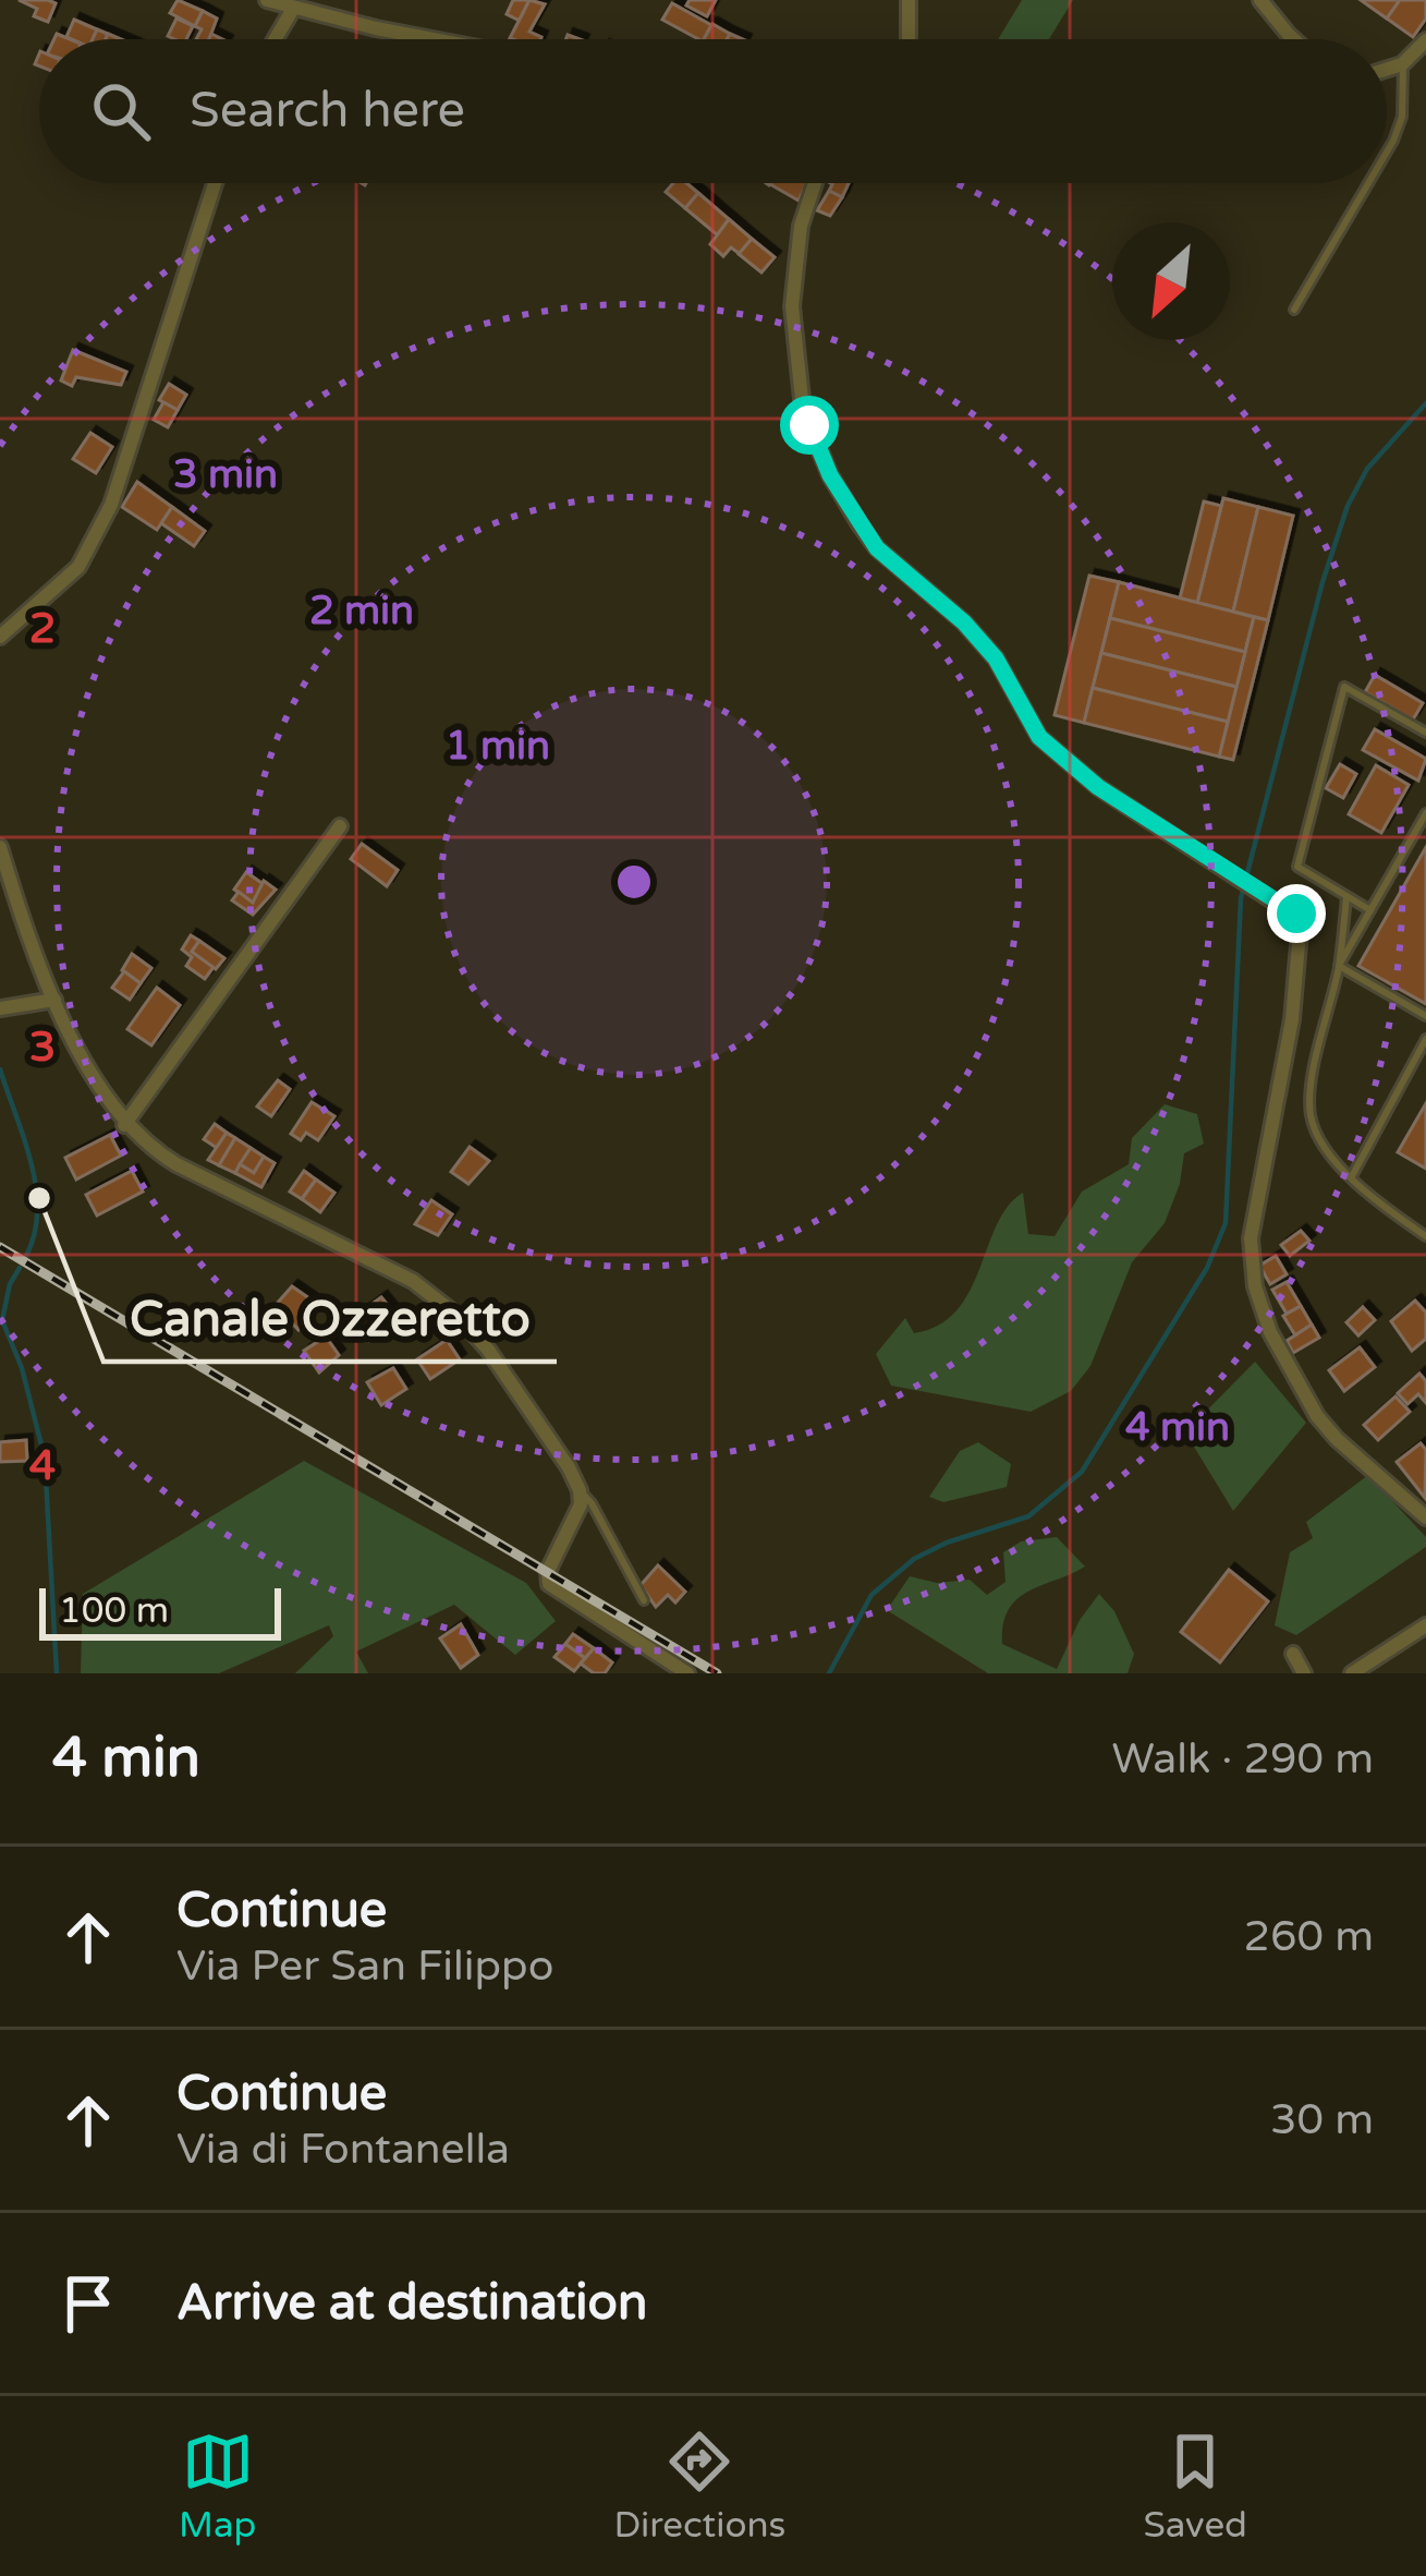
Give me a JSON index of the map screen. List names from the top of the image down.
{
  "places": ["Canale Ozzeretto"],
  "scale_bar": "100 m",
  "north": "bottom left",
  "page": {
    "search": "Search here",
    "scale": "100 m",
    "heading": ["4 min", "Walk · 290 m"],
    "list": [
      ["Continue", "Via Per San Filippo", "260 m"],
      ["Continue", "Via di Fontanella", "30 m"],
      "Arrive at destination"
    ],
    "nav": ["Map", "Directions", "Saved"]
  },
  "grid": {
    "rows": ["2", "3", "4"]
  },
  "rings": [
    "3 min",
    "2 min",
    "1 min",
    "4 min"
  ]
}
